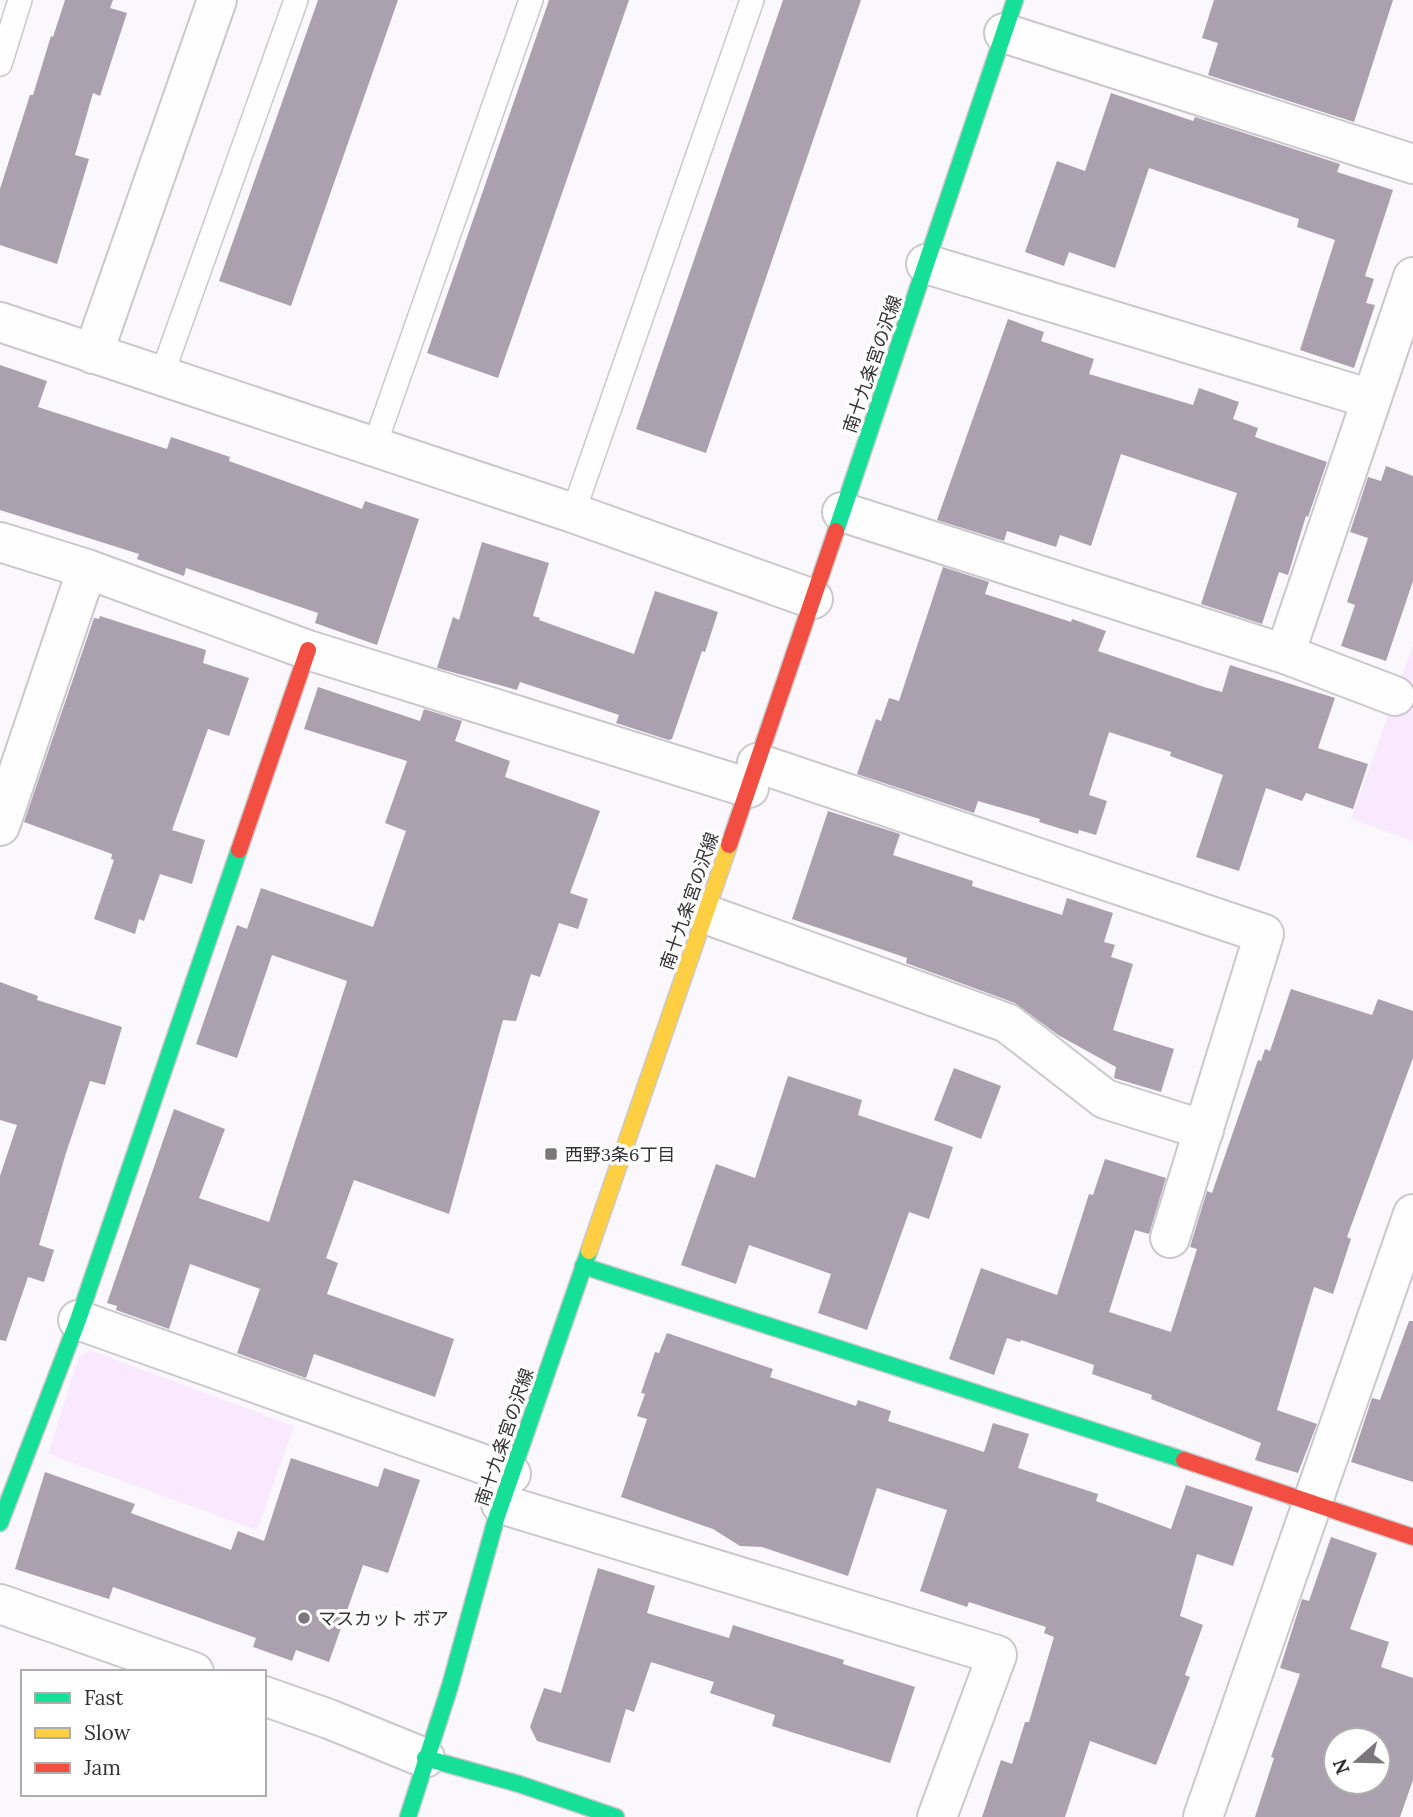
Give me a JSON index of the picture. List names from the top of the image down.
{
  "streets": {
    "street": ["南十九条宮の沢線"]
  },
  "places": {
    "transit": ["西野3条6丁目"],
    "other": ["マスカット ボア"]
  },
  "legend": ["Fast", "Slow", "Jam"],
  "north": "left"
}
